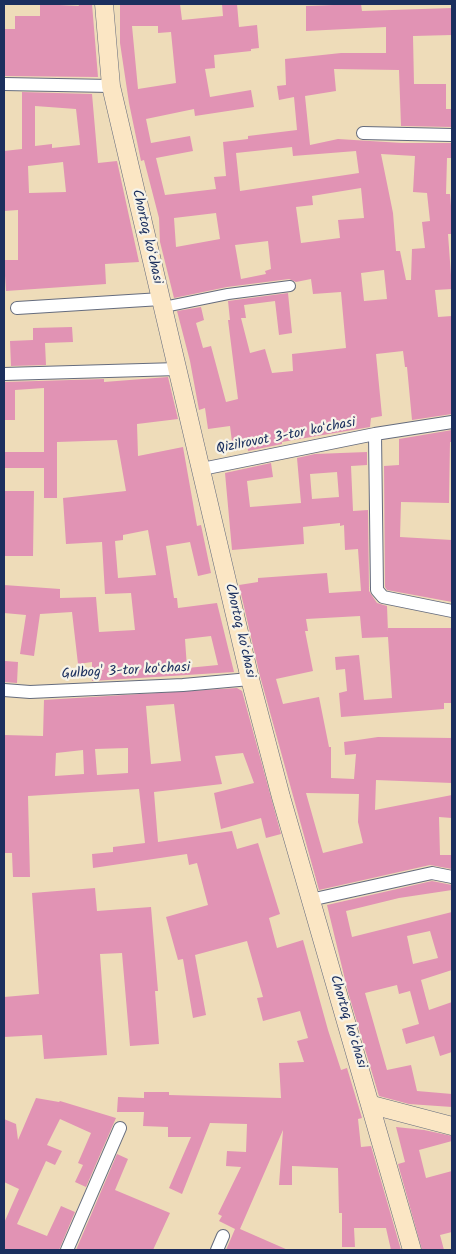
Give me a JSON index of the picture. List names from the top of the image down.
{
  "streets": {
    "main road": ["Chortoq koʻchasi"],
    "street": ["Qizilrovot 3-tor koʻchasi", "Gulbog' 3-tor koʻchasi"]
  },
  "crossings": [
    ["Chortoq koʻchasi", "Qizilrovot 3-tor koʻchasi"],
    ["Chortoq koʻchasi", "Gulbog' 3-tor koʻchasi"]
  ]
}
